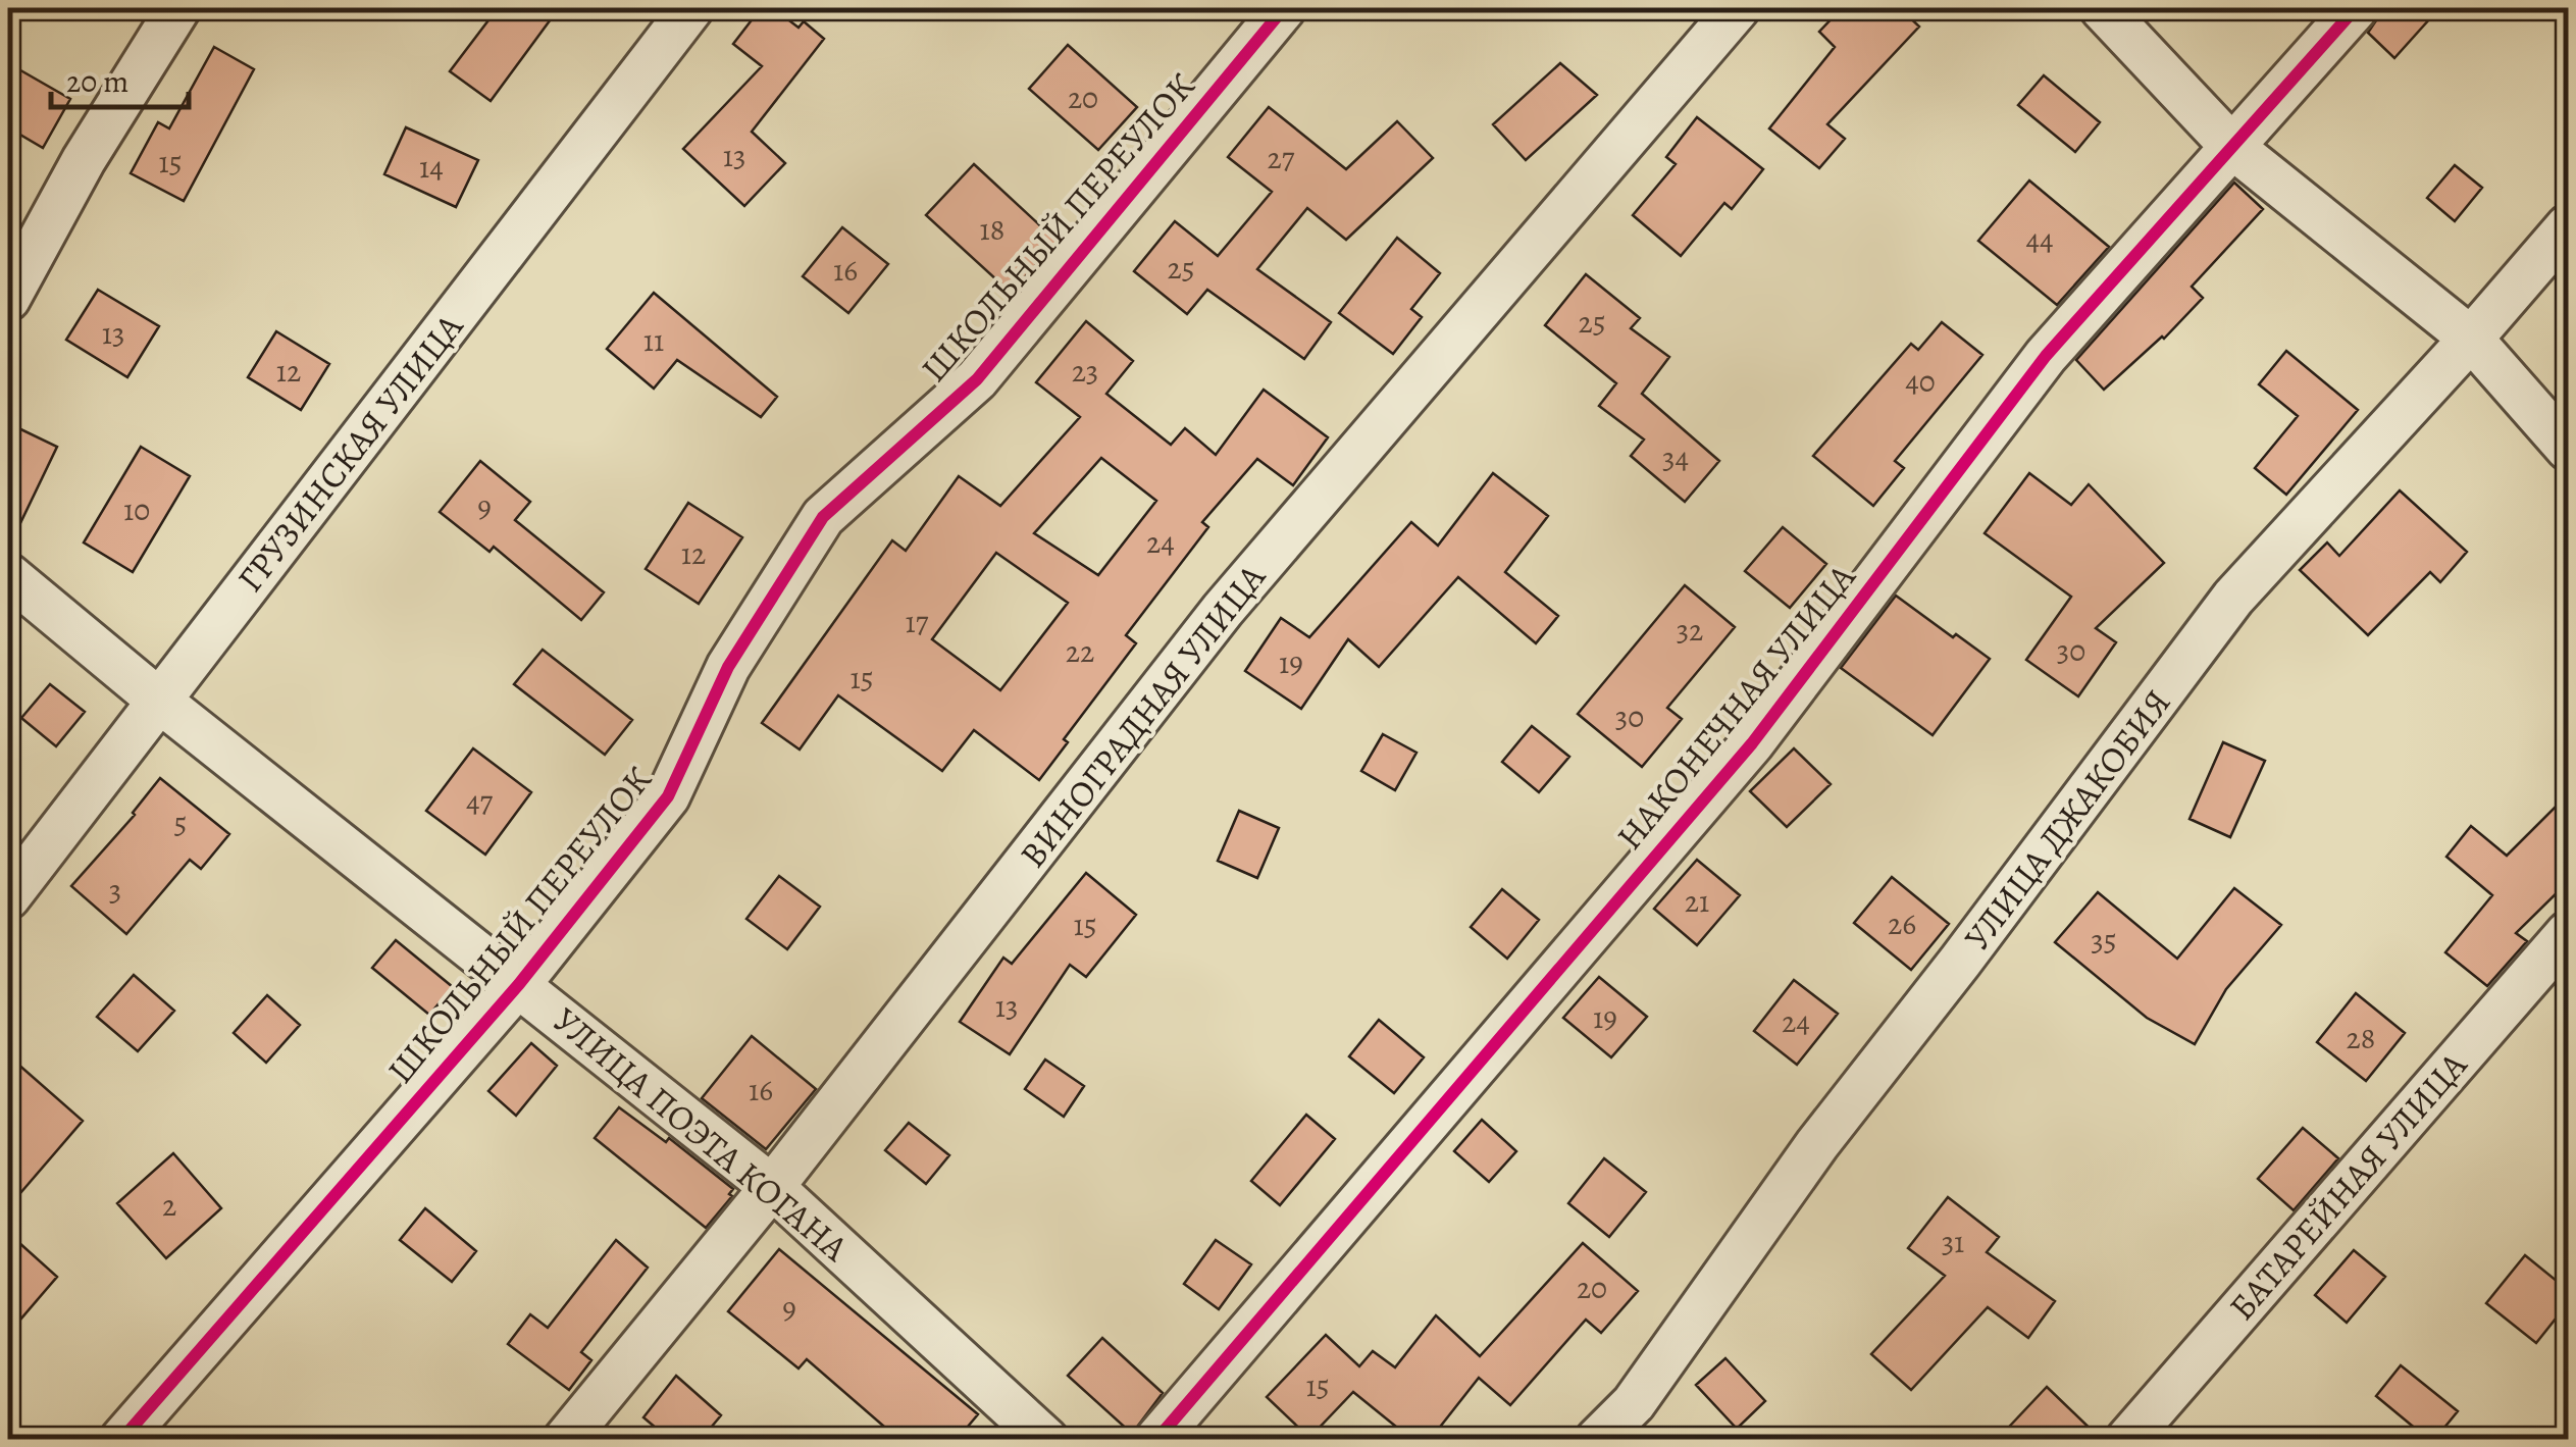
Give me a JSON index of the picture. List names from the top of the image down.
{
  "streets": {
    "street": [
      "ШКОЛЬНЫЙ ПЕРЕУЛОК",
      "ГРУЗИНСКАЯ УЛИЦА",
      "НАКОНЕЧНАЯ УЛИЦА",
      "ВИНОГРАДНАЯ УЛИЦА",
      "УЛИЦА ДЖАКОБИЯ",
      "УЛИЦА ПОЭТА КОГАНА",
      "БАТАРЕЙНАЯ УЛИЦА"
    ]
  },
  "crossings": [
    ["ШКОЛЬНЫЙ ПЕРЕУЛОК", "УЛИЦА ПОЭТА КОГАНА"],
    ["ГРУЗИНСКАЯ УЛИЦА", "УЛИЦА ПОЭТА КОГАНА"],
    ["ВИНОГРАДНАЯ УЛИЦА", "УЛИЦА ПОЭТА КОГАНА"]
  ],
  "house_numbers": [
    "20",
    "13",
    "27",
    "15",
    "14",
    "18",
    "44",
    "25",
    "16",
    "25",
    "13",
    "11",
    "12",
    "23",
    "40",
    "34",
    "9",
    "10",
    "24",
    "12",
    "17",
    "32",
    "30",
    "22",
    "19",
    "15",
    "30",
    "47",
    "5",
    "3",
    "21",
    "26",
    "15",
    "35",
    "13",
    "19",
    "24",
    "28",
    "16",
    "2",
    "31",
    "20",
    "9",
    "15"
  ],
  "scale_bar": "20 m"
}
